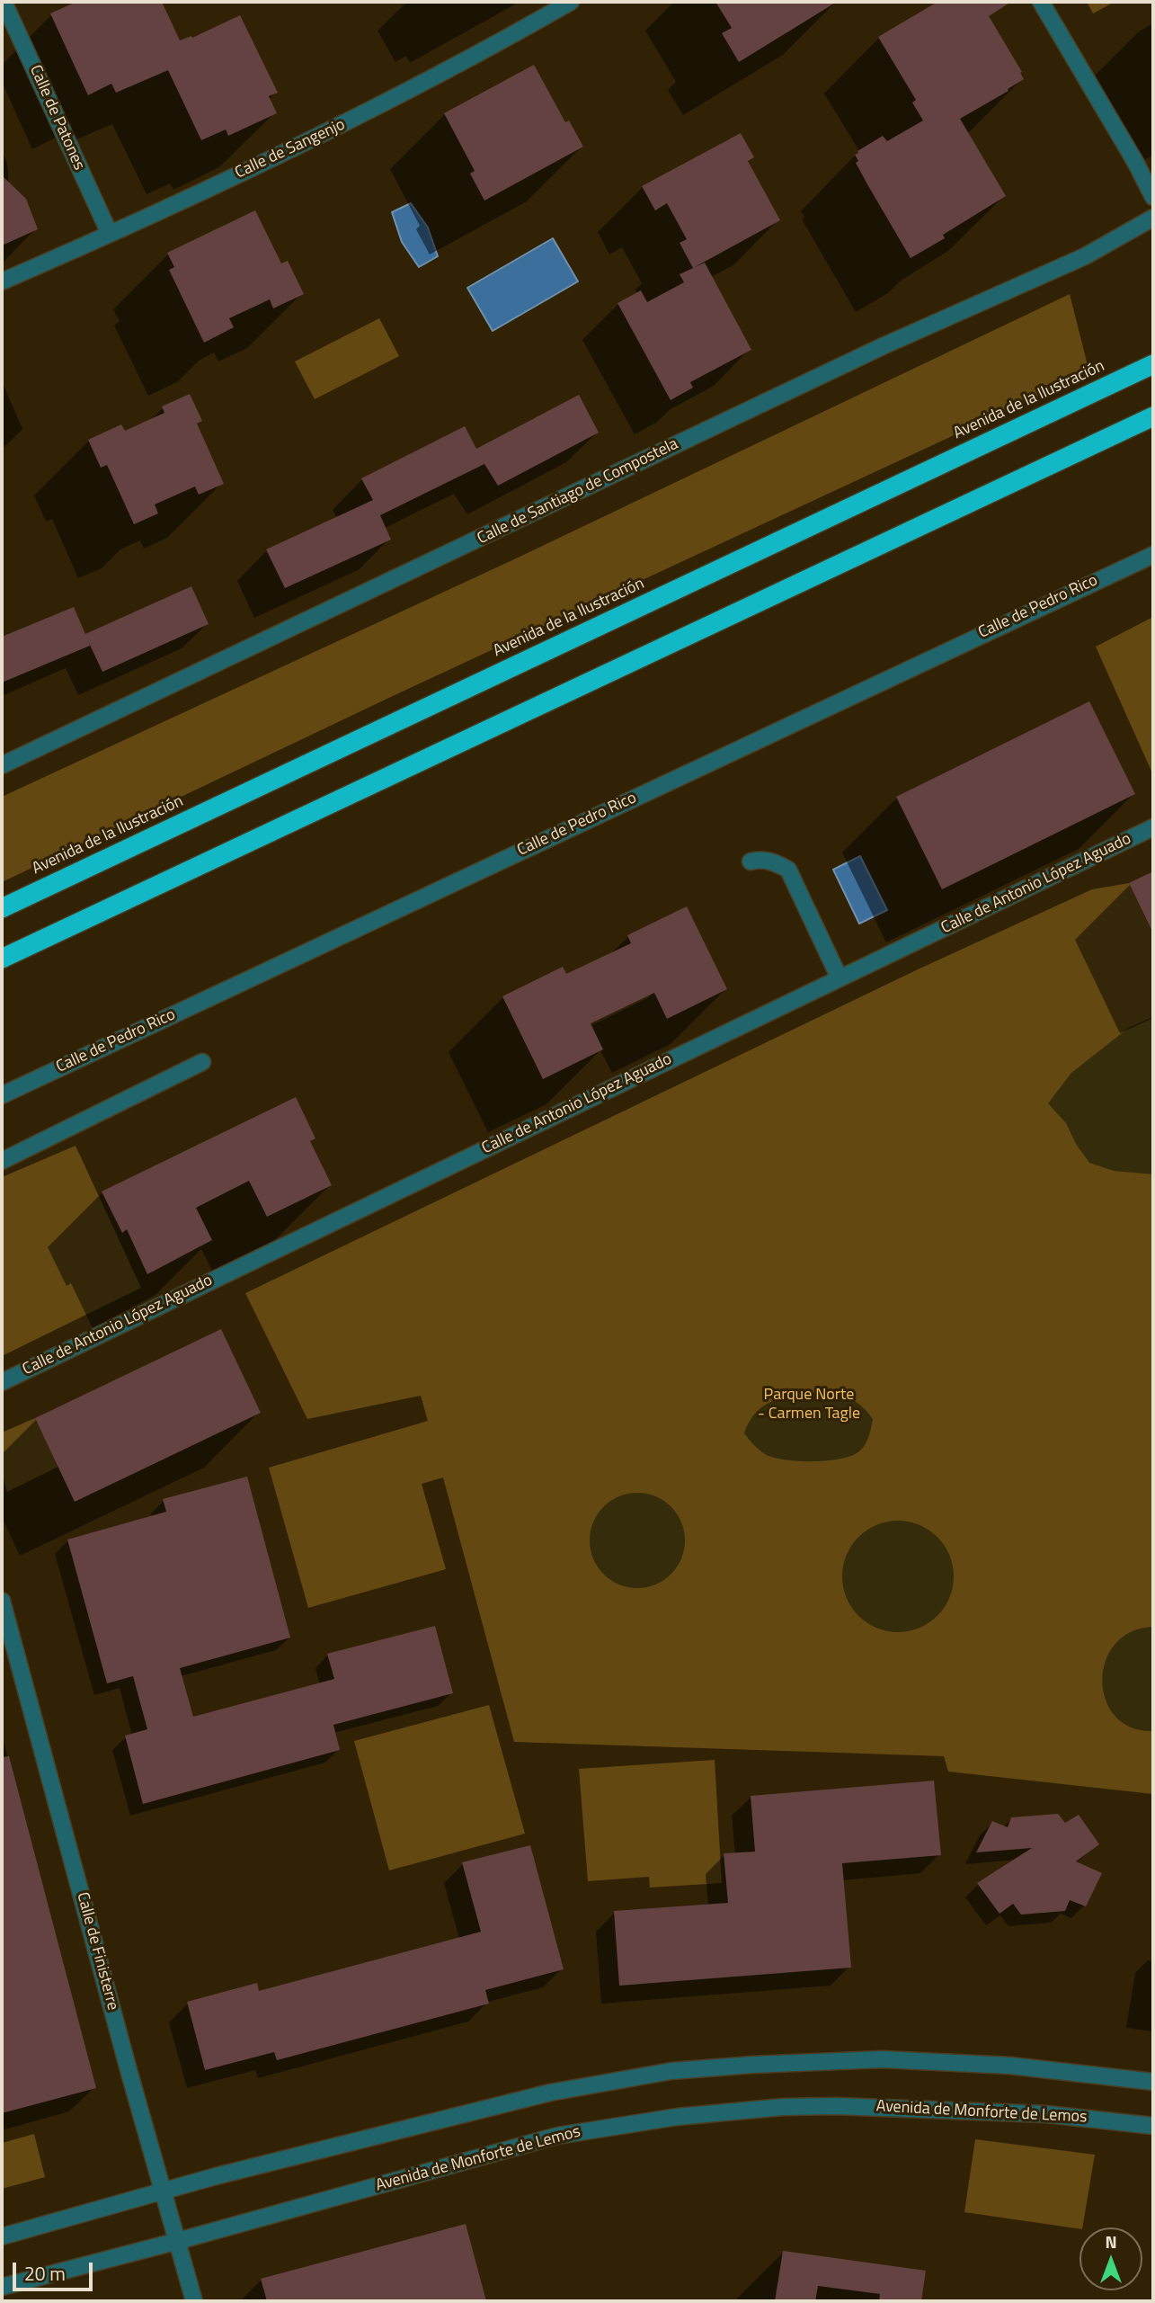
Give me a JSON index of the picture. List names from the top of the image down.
{
  "streets": {
    "highway": ["Avenida de la Ilustración"],
    "street": [
      "Calle de Patones",
      "Calle de Sangenjo",
      "Calle de Santiago de Compostela",
      "Calle de Pedro Rico",
      "Calle de Antonio López Aguado",
      "Calle de Finisterre",
      "Avenida de Monforte de Lemos"
    ]
  },
  "crossings": [
    ["Calle de Patones", "Calle de Sangenjo"],
    ["Calle de Finisterre", "Avenida de Monforte de Lemos"]
  ],
  "parks": ["Parque Norte - Carmen Tagle"],
  "scale_bar": "20 m",
  "north": "top"
}
